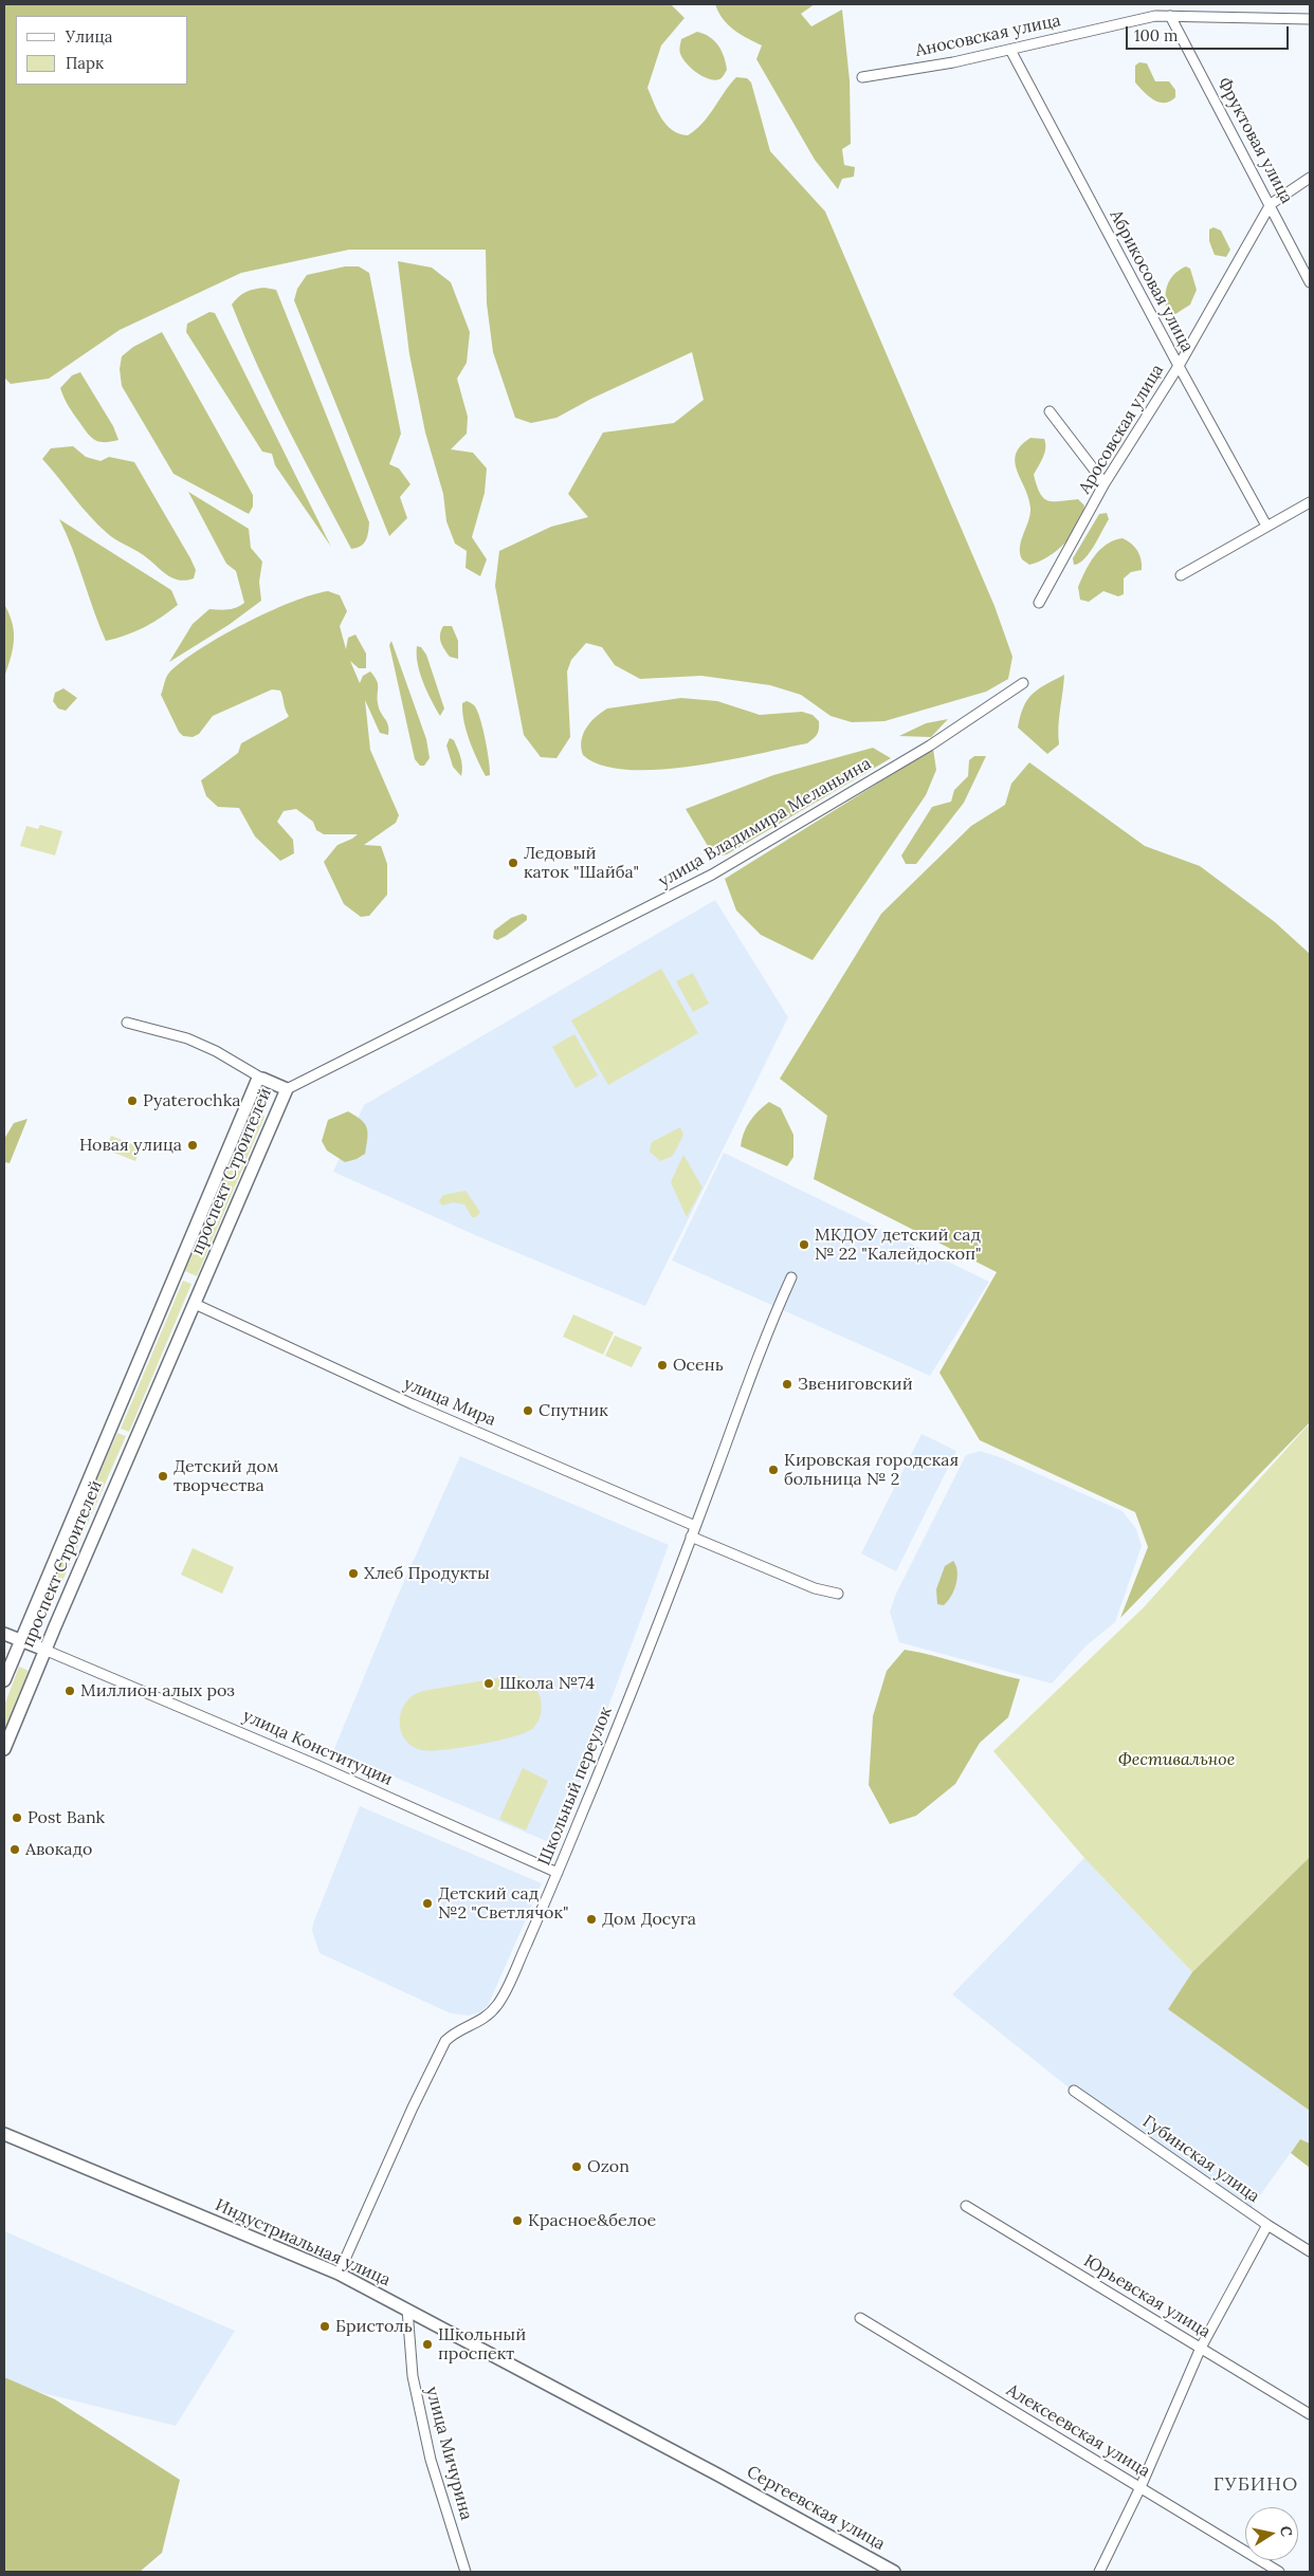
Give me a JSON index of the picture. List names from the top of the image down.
{
  "streets": {
    "street": [
      "Аносовская улица",
      "Фруктовая улица",
      "Абрикосовая улица",
      "Аросовская улица",
      "улица Владимира Меланьина",
      "проспект Строителей",
      "улица Мира",
      "улица Конституции",
      "Школьный переулок",
      "Губинская улица",
      "Индустриальная улица",
      "Юрьевская улица",
      "Алексеевская улица",
      "улица Мичурина",
      "Сергеевская улица"
    ]
  },
  "crossings": [
    ["Аносовская улица", "Фруктовая улица"],
    ["Аносовская улица", "Абрикосовая улица"],
    ["Фруктовая улица", "Аросовская улица"],
    ["Абрикосовая улица", "Аросовская улица"],
    ["улица Владимира Меланьина", "проспект Строителей"],
    ["проспект Строителей", "улица Мира"],
    ["проспект Строителей", "улица Конституции"],
    ["улица Мира", "Школьный переулок"],
    ["улица Конституции", "Школьный переулок"],
    ["Школьный переулок", "Индустриальная улица"],
    ["Индустриальная улица", "улица Мичурина"],
    ["Индустриальная улица", "Сергеевская улица"]
  ],
  "districts": ["ГУБИНО"],
  "parks": ["Фестивальное"],
  "places": [
    "Ледовый каток \"Шайба\"",
    "Pyaterochka",
    "Новая улица",
    "МКДОУ детский сад № 22 \"Калейдоскоп\"",
    "Осень",
    "Звениговский",
    "Спутник",
    "Кировская городская больница № 2",
    "Детский дом творчества",
    "Хлеб Продукты",
    "Школа №74",
    "Миллион алых роз",
    "Post Bank",
    "Авокадо",
    "Детский сад №2 \"Светлячок\"",
    "Дом Досуга",
    "Ozon",
    "Красное&белое",
    "Бристоль",
    "Школьный проспект"
  ],
  "legend": ["Улица", "Парк"],
  "scale_bar": "100 m",
  "north": "right"
}
